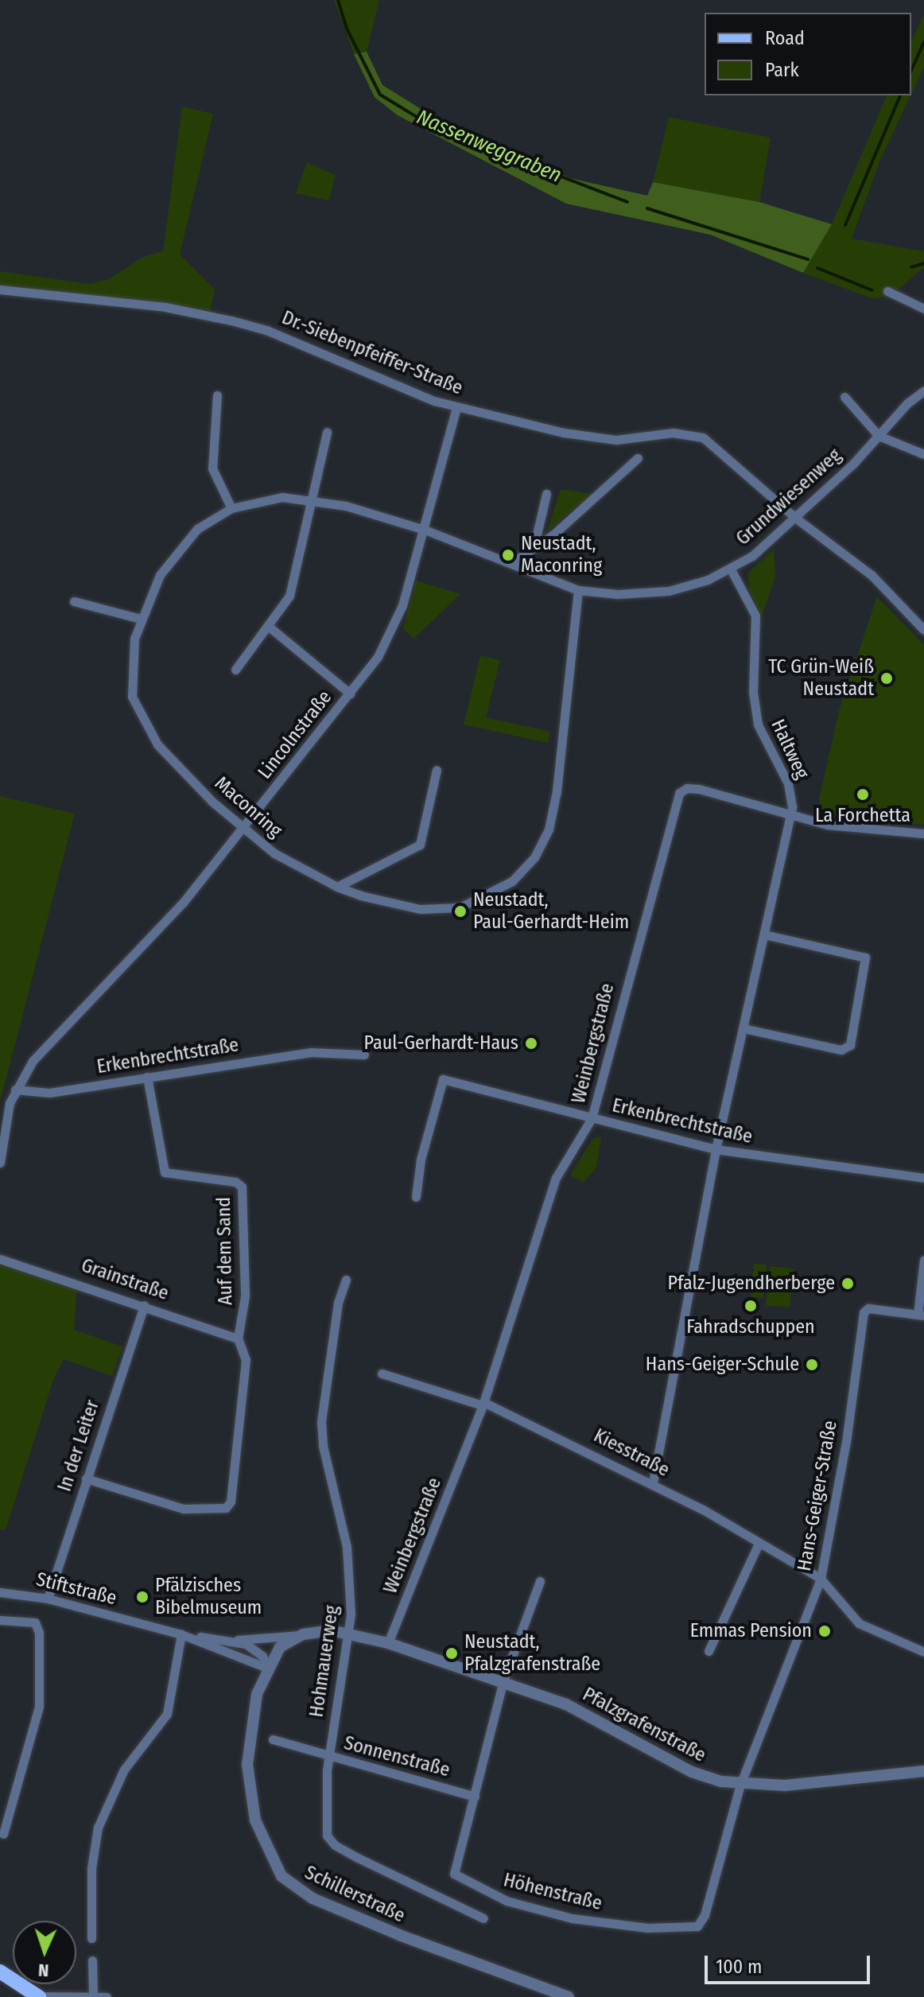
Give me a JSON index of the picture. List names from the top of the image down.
{
  "streets": {
    "street": [
      "Dr.-Siebenpfeiffer-Straße",
      "Grundwiesenweg",
      "Lincolnstraße",
      "Haltweg",
      "Maconring",
      "Weinbergstraße",
      "Erkenbrechtstraße",
      "Auf dem Sand",
      "Grainstraße",
      "In der Leiter",
      "Kiesstraße",
      "Hans-Geiger-Straße",
      "Stiftstraße",
      "Hohmauerweg",
      "Pfalzgrafenstraße",
      "Sonnenstraße",
      "Höhenstraße",
      "Schillerstraße"
    ]
  },
  "crossings": [
    ["Dr.-Siebenpfeiffer-Straße", "Grundwiesenweg"],
    ["Dr.-Siebenpfeiffer-Straße", "Lincolnstraße"],
    ["Grundwiesenweg", "Haltweg"],
    ["Grundwiesenweg", "Maconring"],
    ["Lincolnstraße", "Maconring"],
    ["Lincolnstraße", "Erkenbrechtstraße"],
    ["Haltweg", "Weinbergstraße"],
    ["Haltweg", "Erkenbrechtstraße"],
    ["Haltweg", "Kiesstraße"],
    ["Weinbergstraße", "Erkenbrechtstraße"],
    ["Weinbergstraße", "Kiesstraße"],
    ["Weinbergstraße", "Pfalzgrafenstraße"],
    ["Erkenbrechtstraße", "Auf dem Sand"],
    ["Auf dem Sand", "Grainstraße"],
    ["Grainstraße", "In der Leiter"],
    ["In der Leiter", "Stiftstraße"],
    ["Kiesstraße", "Hans-Geiger-Straße"],
    ["Hans-Geiger-Straße", "Pfalzgrafenstraße"],
    ["Hans-Geiger-Straße", "Höhenstraße"],
    ["Stiftstraße", "Schillerstraße"],
    ["Hohmauerweg", "Pfalzgrafenstraße"],
    ["Hohmauerweg", "Sonnenstraße"],
    ["Pfalzgrafenstraße", "Höhenstraße"],
    ["Sonnenstraße", "Höhenstraße"]
  ],
  "water": ["Nassenweggraben"],
  "places": [
    "Neustadt, Maconring",
    "TC Grün-Weiß Neustadt",
    "La Forchetta",
    "Neustadt, Paul-Gerhardt-Heim",
    "Paul-Gerhardt-Haus",
    "Pfalz-Jugendherberge",
    "Fahradschuppen",
    "Hans-Geiger-Schule",
    "Pfälzisches Bibelmuseum",
    "Emmas Pension",
    "Neustadt, Pfalzgrafenstraße"
  ],
  "legend": ["Road", "Park"],
  "scale_bar": "100 m",
  "north": "bottom"
}
